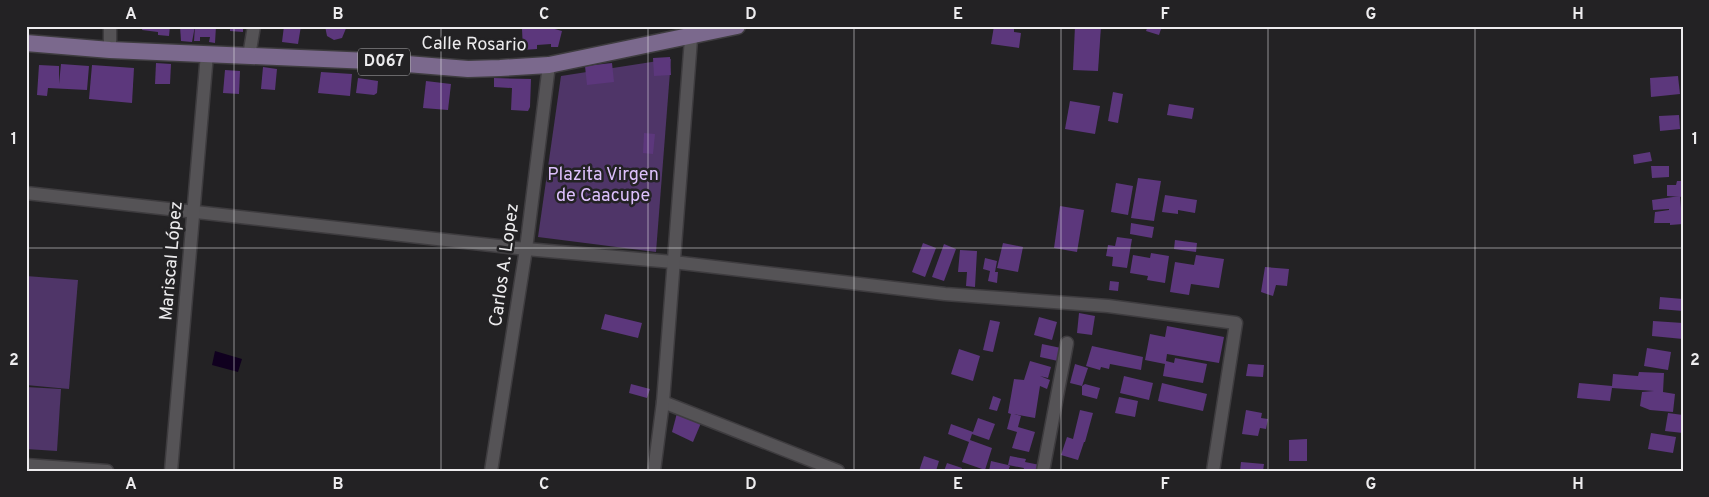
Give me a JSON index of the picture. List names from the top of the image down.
{
  "streets": {
    "main road": ["Calle Rosario", "D067"],
    "street": ["Mariscal López", "Carlos A. Lopez"]
  },
  "crossings": [
    ["Calle Rosario", "Mariscal López"],
    ["Calle Rosario", "Carlos A. Lopez"]
  ],
  "parks": ["Plazita Virgen de Caacupe"],
  "grid": {
    "columns": [
      "A",
      "B",
      "C",
      "D",
      "E",
      "F",
      "G",
      "H"
    ],
    "rows": ["1", "2"]
  }
}
